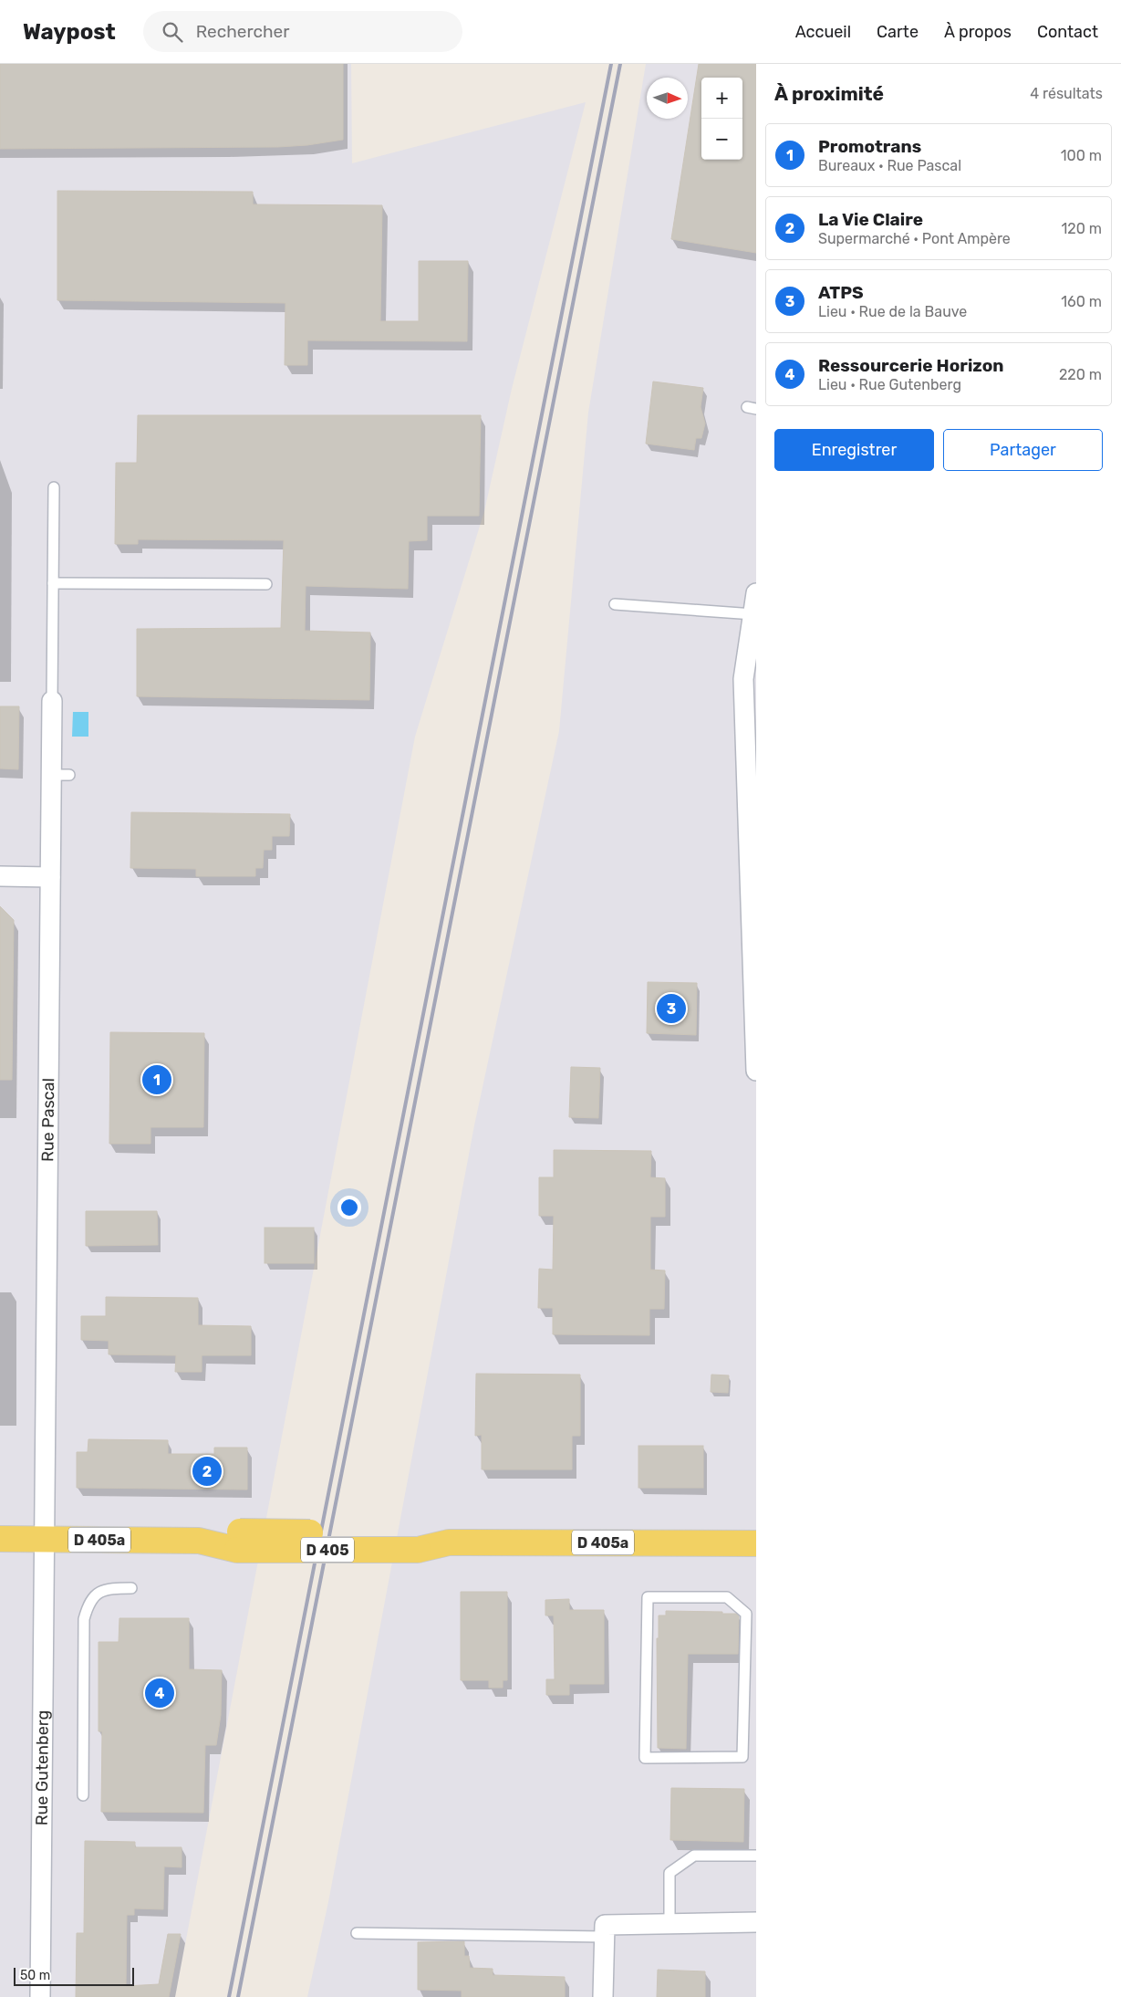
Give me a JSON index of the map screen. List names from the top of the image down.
{
  "streets": {
    "main road": ["D 405a", "D 405"],
    "street": ["Rue Pascal", "Rue Gutenberg"]
  },
  "crossings": [
    ["Rue Pascal", "D 405a"],
    ["Rue Pascal", "Rue Gutenberg"],
    ["D 405a", "D 405"],
    ["D 405a", "Rue Gutenberg"]
  ],
  "scale_bar": "50 m",
  "north": "right",
  "page": {
    "header": "Waypost",
    "search": "Rechercher",
    "nav": [
      "Accueil",
      "Carte",
      "À propos",
      "Contact"
    ],
    "heading": ["À proximité", "4 résultats"],
    "map_buttons": ["+", "−"],
    "list": [
      {
        "mark": "1",
        "name": "Promotrans",
        "note": "Bureaux · Rue Pascal",
        "value": "100 m"
      },
      {
        "mark": "2",
        "name": "La Vie Claire",
        "note": "Supermarché · Pont Ampère",
        "value": "120 m"
      },
      {
        "mark": "3",
        "name": "ATPS",
        "note": "Lieu · Rue de la Bauve",
        "value": "160 m"
      },
      {
        "mark": "4",
        "name": "Ressourcerie Horizon",
        "note": "Lieu · Rue Gutenberg",
        "value": "220 m"
      }
    ],
    "buttons": ["Enregistrer", "Partager"],
    "pins": [
      "3",
      "1",
      "2",
      "4"
    ],
    "scale": "50 m"
  }
}
